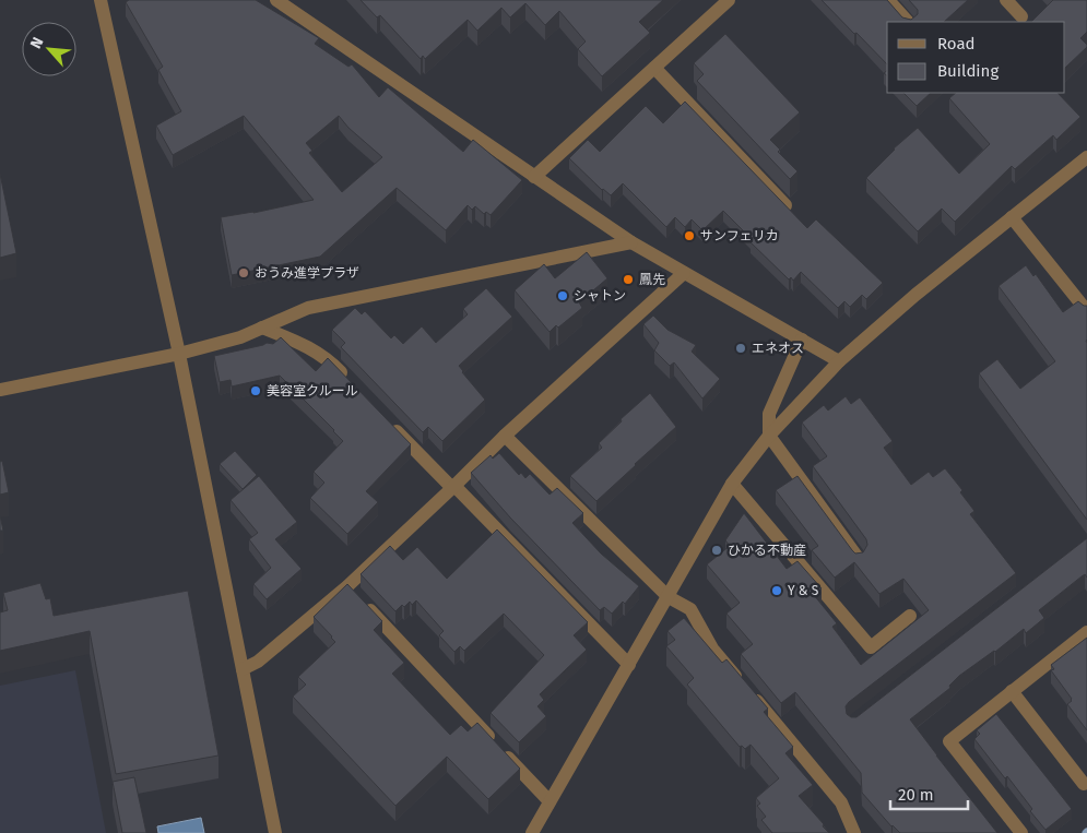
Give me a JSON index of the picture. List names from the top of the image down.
{
  "places": [
    "サンフェリカ",
    "おうみ進学プラザ",
    "鳳先",
    "シャトン",
    "エネオス",
    "美容室クルール",
    "ひかる不動産",
    "Y & S"
  ],
  "legend": ["Road", "Building"],
  "scale_bar": "20 m",
  "north": "top left"
}
